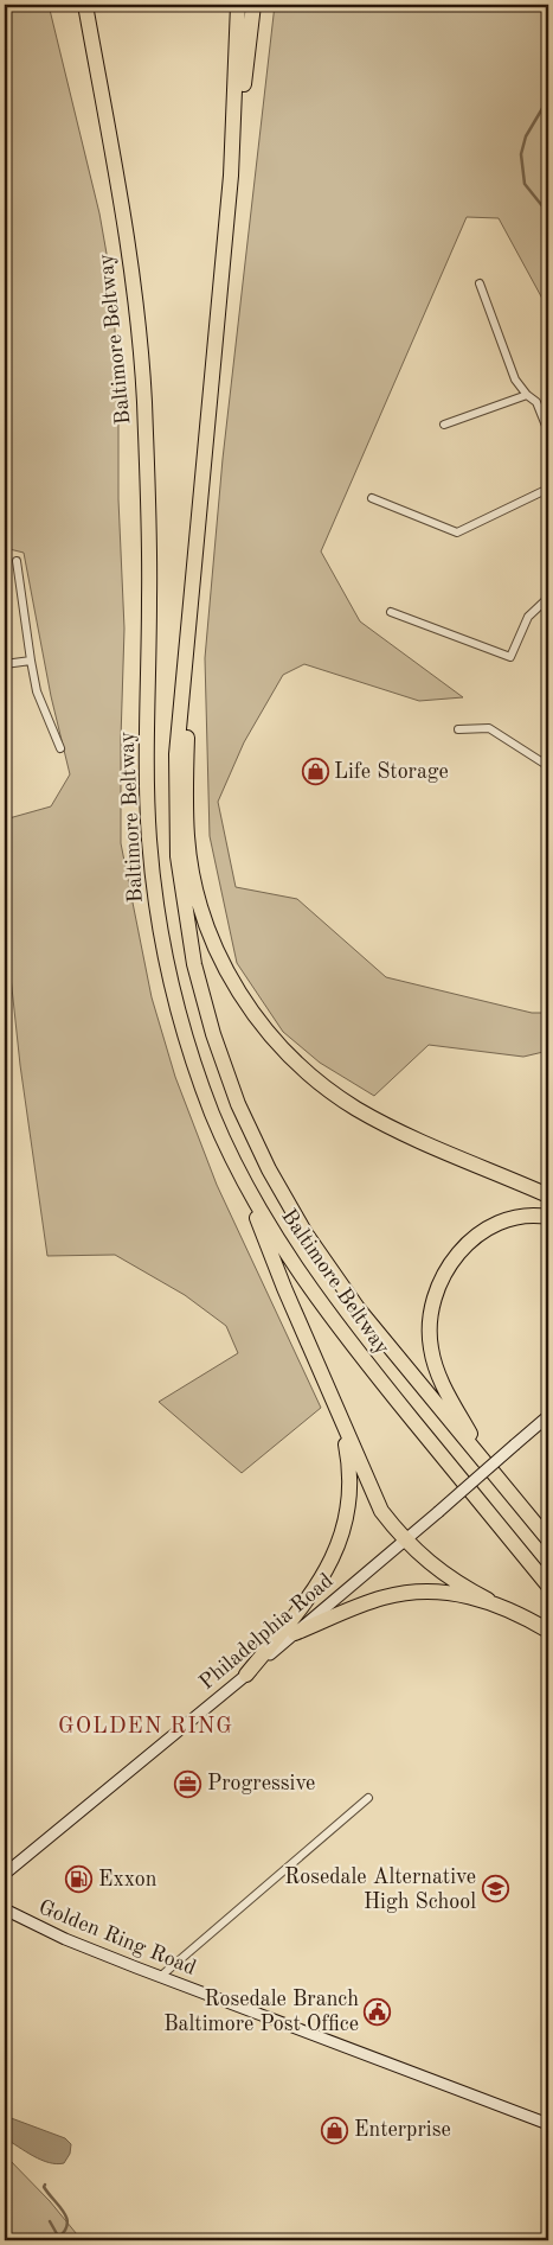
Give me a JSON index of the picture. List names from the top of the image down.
{
  "streets": {
    "highway": ["Baltimore Beltway"],
    "main road": ["Philadelphia Road", "Golden Ring Road"]
  },
  "districts": ["GOLDEN RING"],
  "places": {
    "shop": ["Life Storage", "Enterprise"],
    "office": ["Progressive"],
    "fuel station": ["Exxon"],
    "school or university": ["Rosedale Alternative High School"],
    "public building": ["Rosedale Branch Baltimore Post Office"]
  }
}
